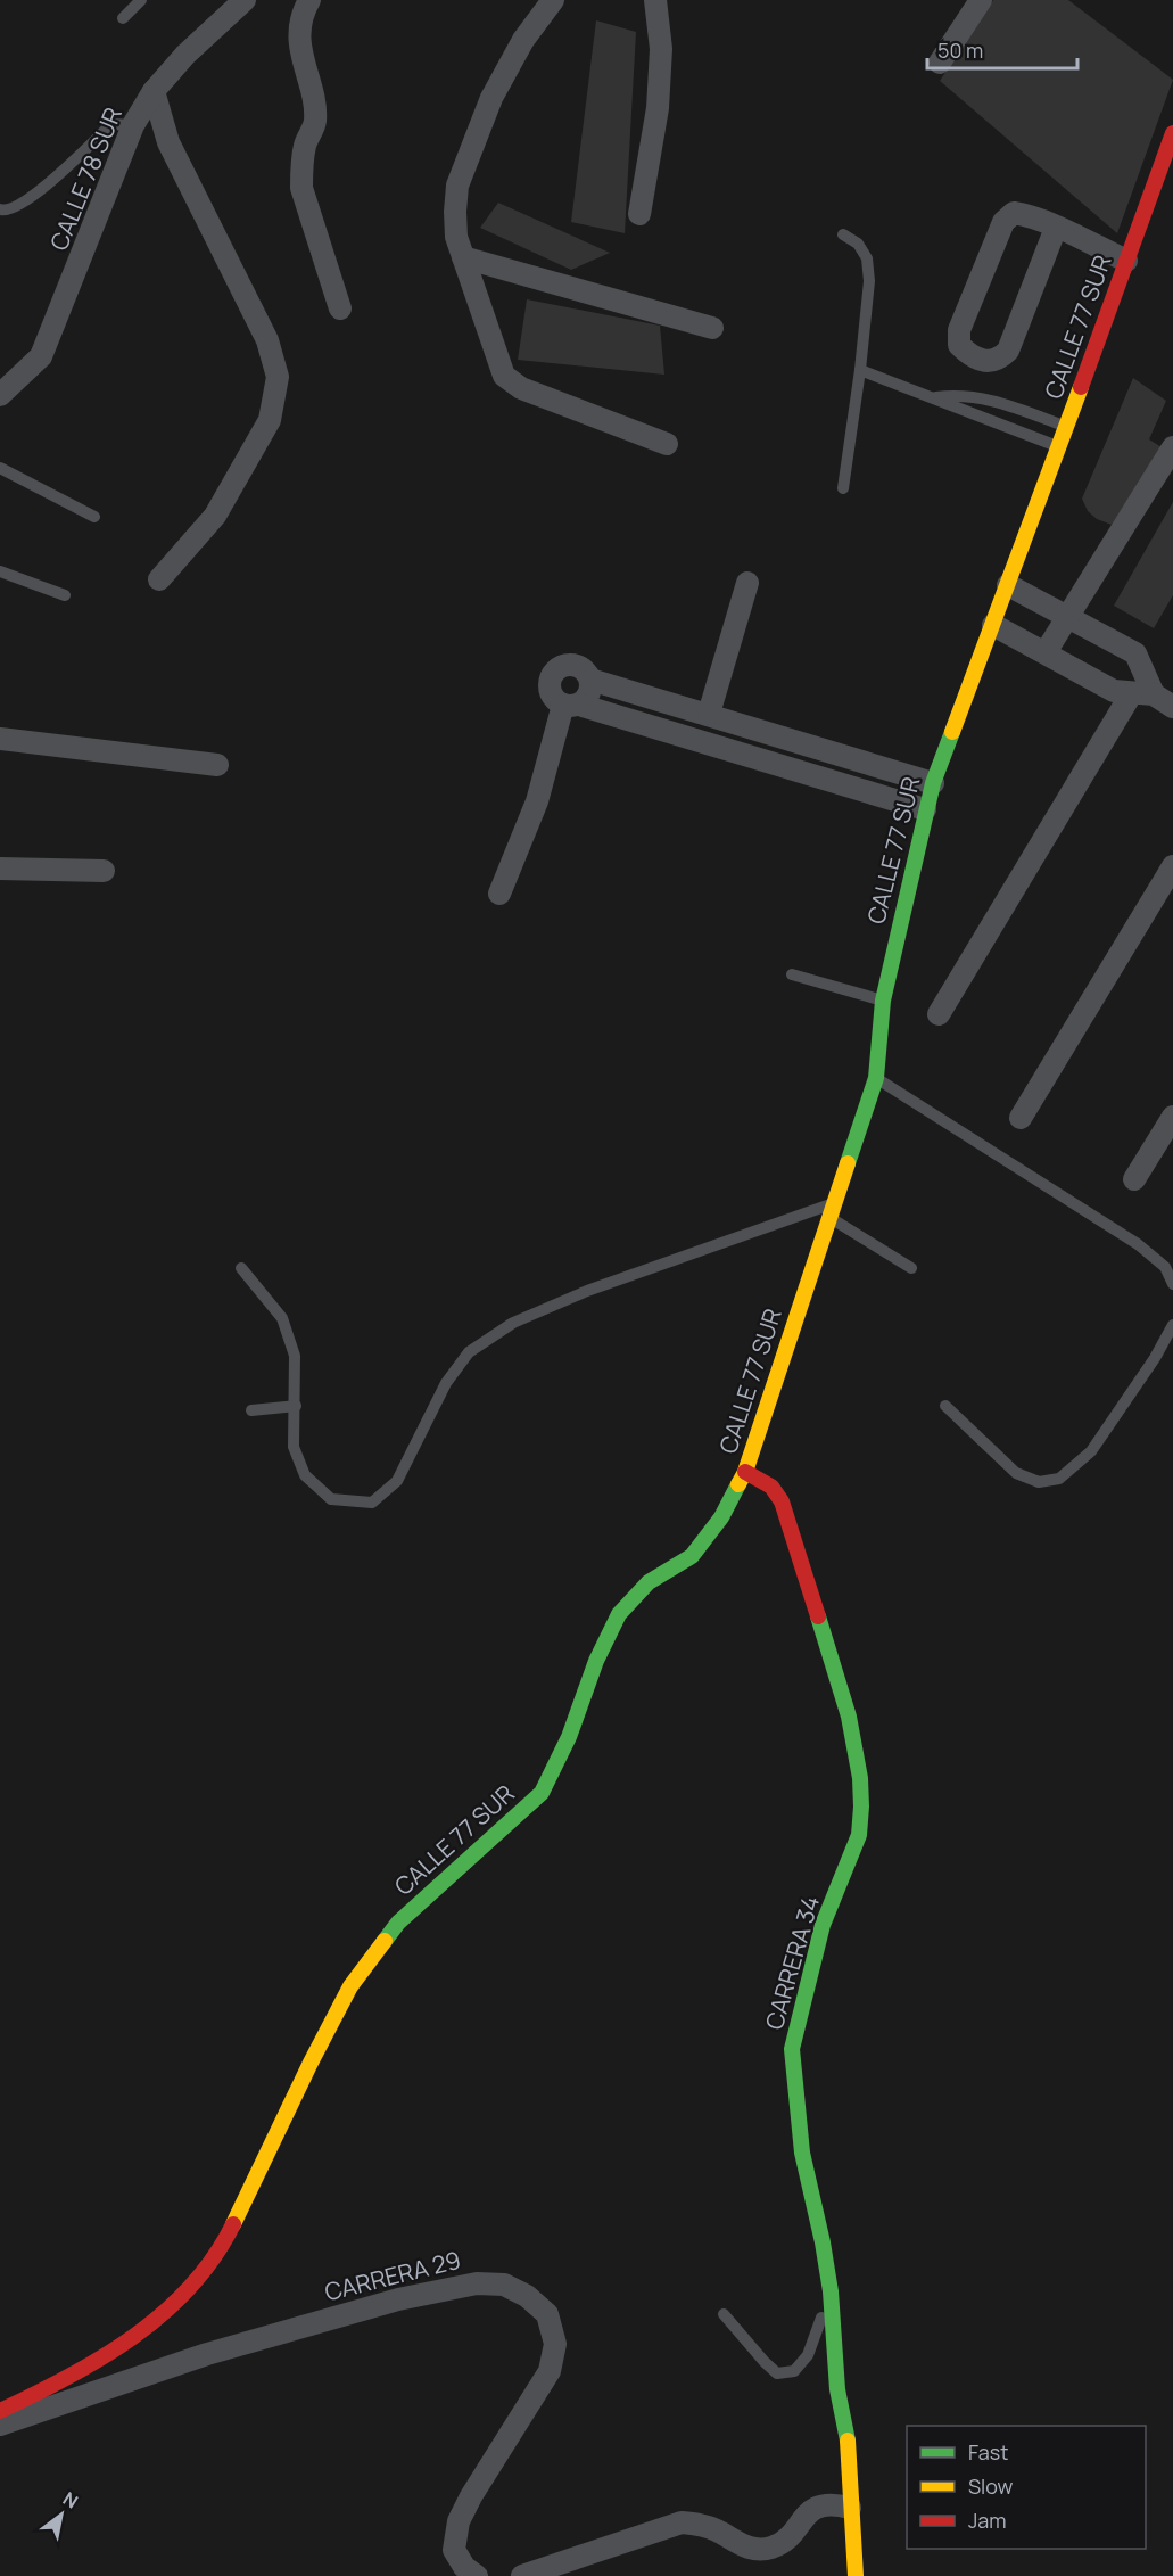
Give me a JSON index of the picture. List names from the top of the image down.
{
  "streets": {
    "street": [
      "CALLE 78 SUR",
      "CALLE 77 SUR",
      "CARRERA 34",
      "CARRERA 29"
    ]
  },
  "crossings": [
    ["CALLE 77 SUR", "CARRERA 34"]
  ],
  "legend": ["Fast", "Slow", "Jam"],
  "scale_bar": "50 m",
  "north": "top right"
}
